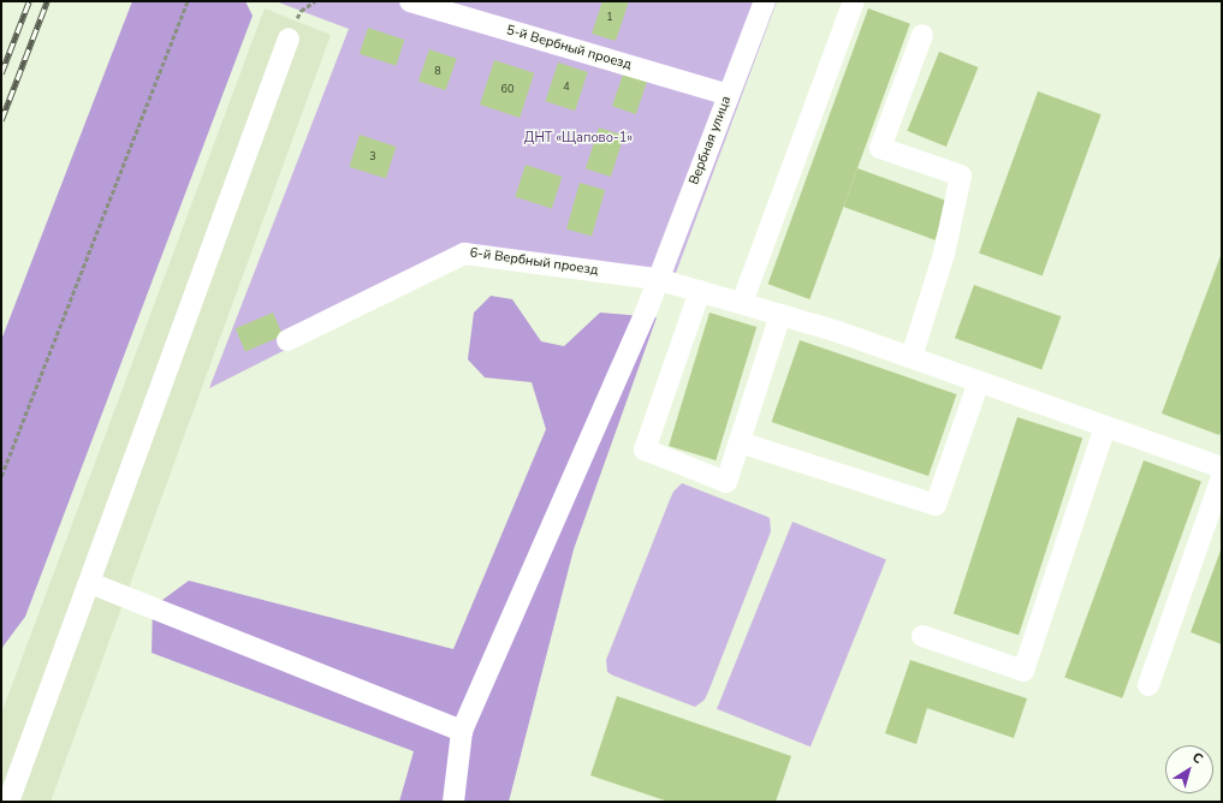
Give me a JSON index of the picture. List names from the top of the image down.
{
  "streets": {
    "street": ["5-й Вербный проезд", "Вербная улица", "6-й Вербный проезд"]
  },
  "crossings": [
    ["5-й Вербный проезд", "Вербная улица"],
    ["Вербная улица", "6-й Вербный проезд"]
  ],
  "parks": ["ДНТ «Щапово-1»"],
  "house_numbers": [
    "1",
    "8",
    "4",
    "60",
    "3"
  ],
  "north": "top right"
}
